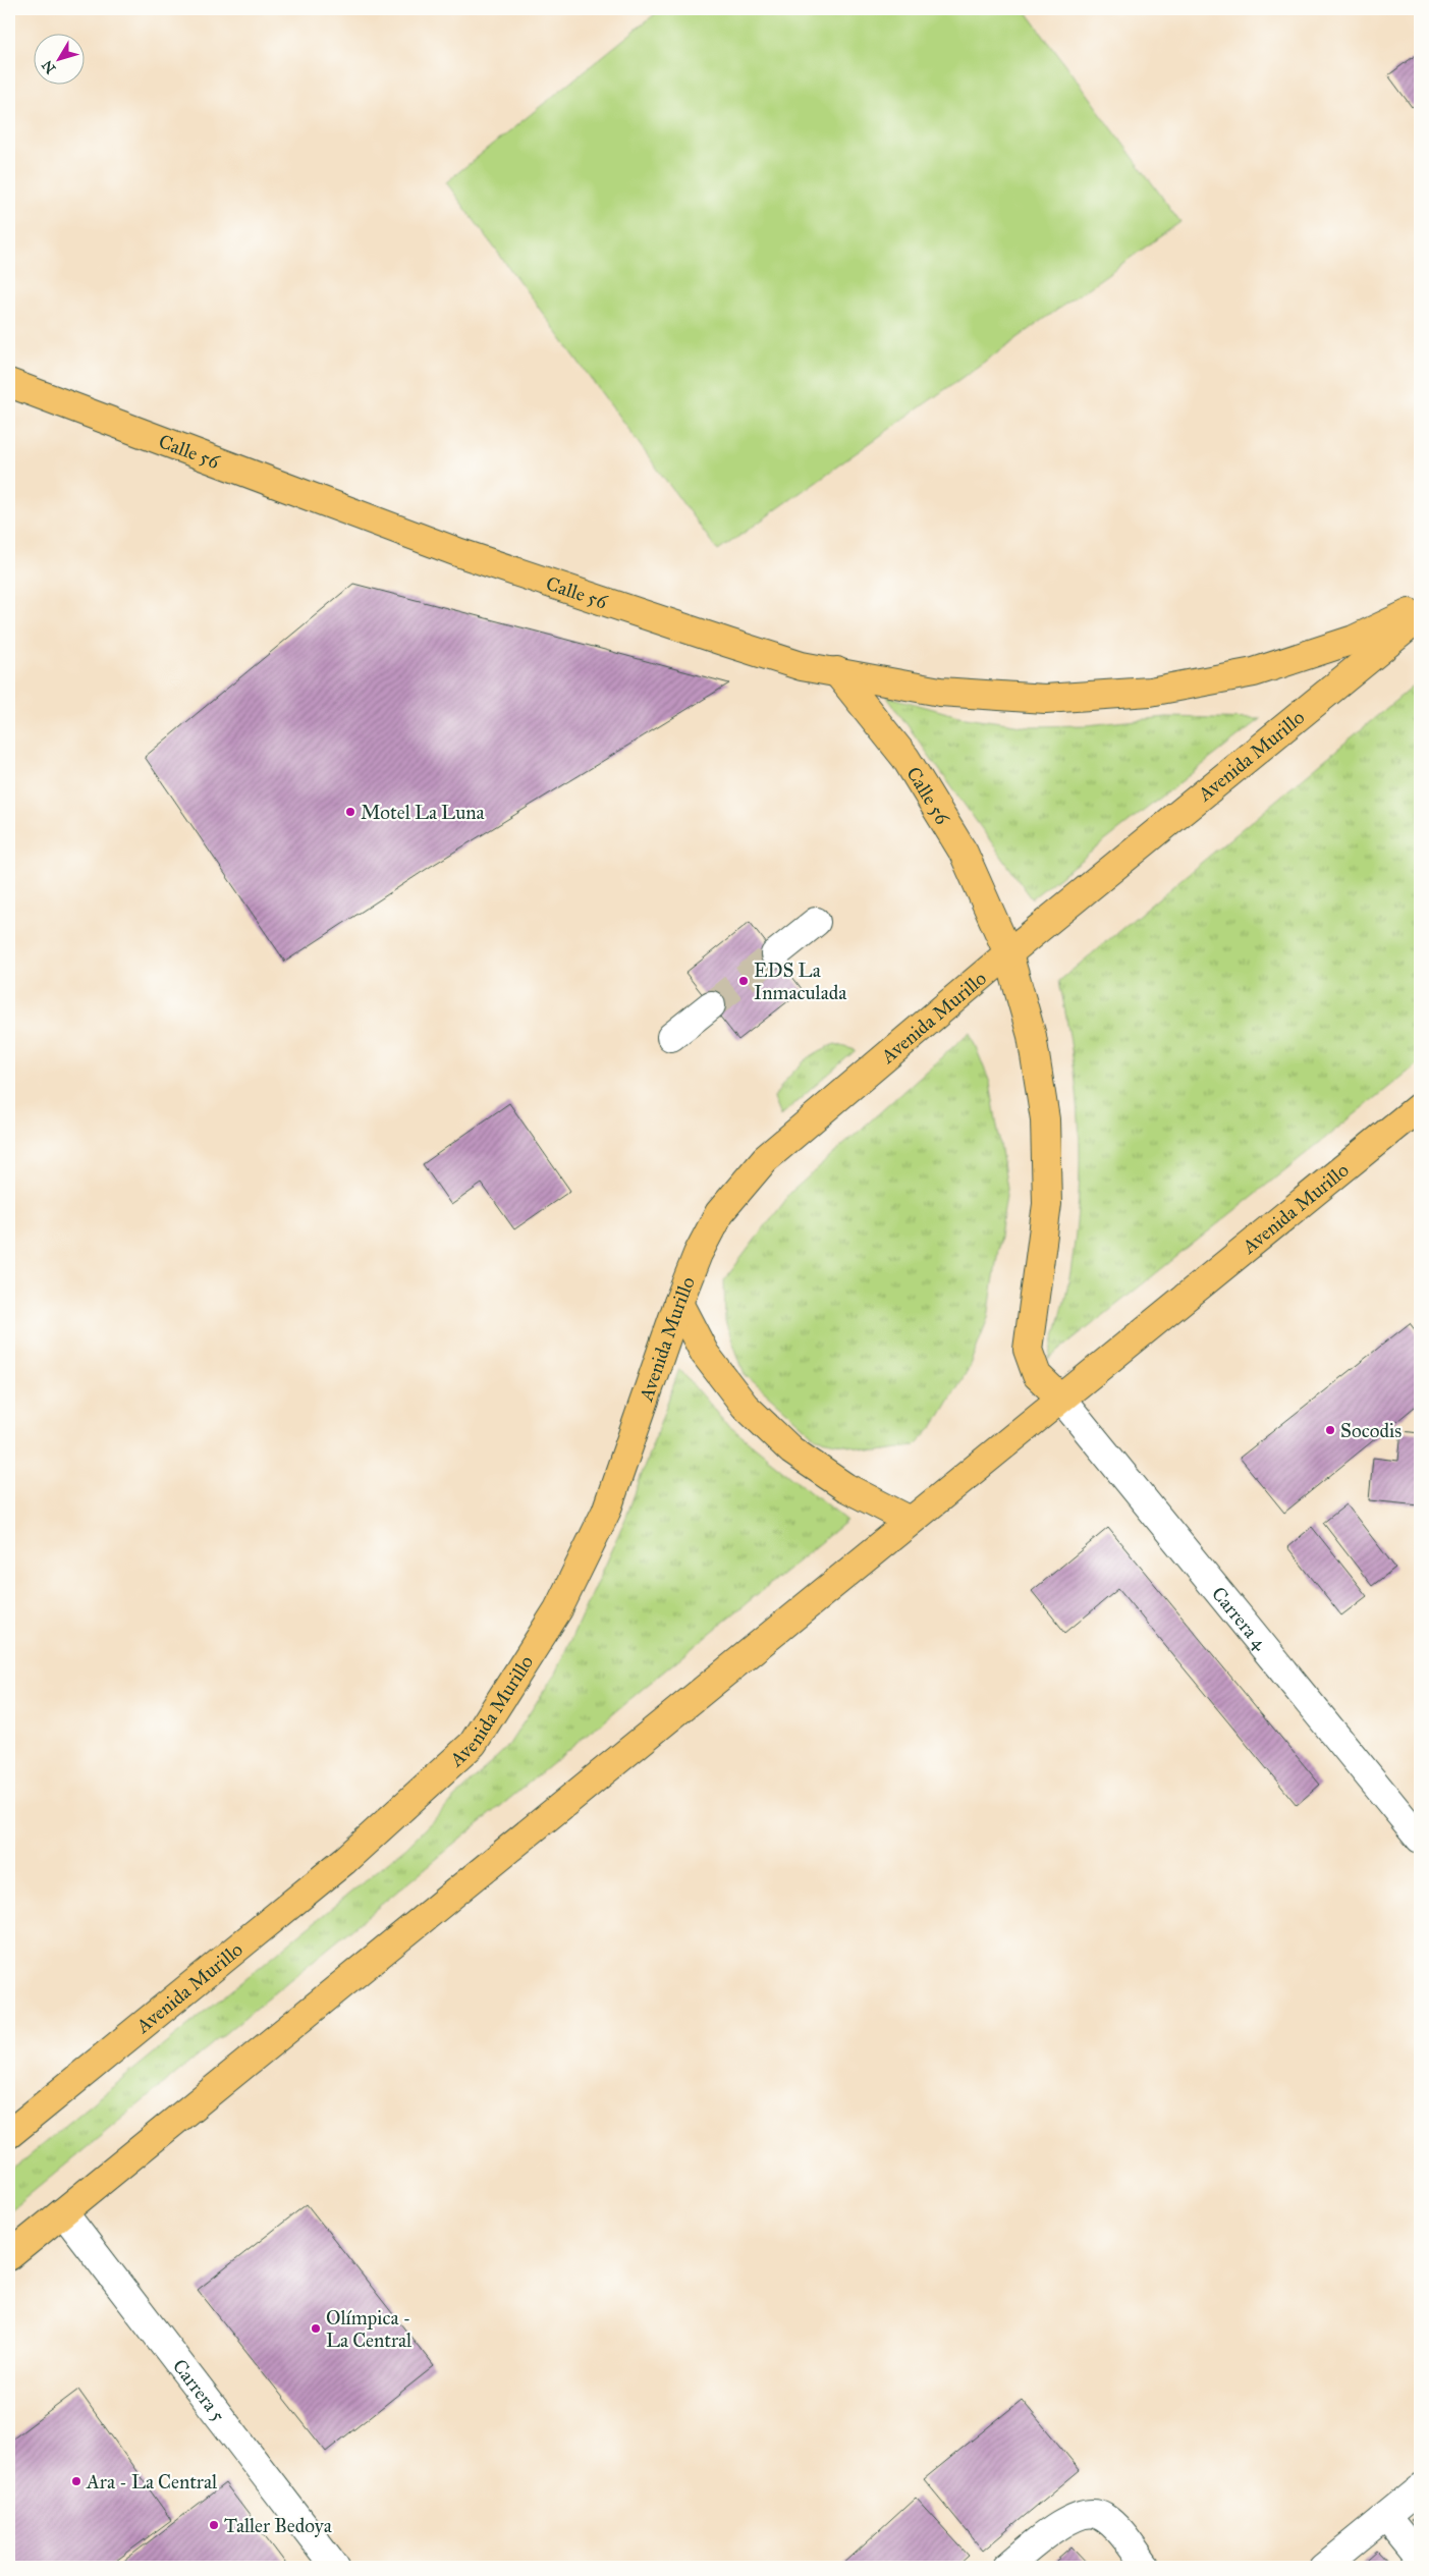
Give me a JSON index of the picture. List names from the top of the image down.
{
  "streets": {
    "main road": ["Calle 56", "Avenida Murillo"],
    "street": ["Carrera 4", "Carrera 5"]
  },
  "crossings": [
    ["Calle 56", "Avenida Murillo"],
    ["Calle 56", "Carrera 4"],
    ["Avenida Murillo", "Carrera 4"],
    ["Avenida Murillo", "Carrera 5"]
  ],
  "places": [
    "Motel La Luna",
    "EDS La Inmaculada",
    "Socodis",
    "Olímpica - La Central",
    "Ara - La Central",
    "Taller Bedoya"
  ],
  "north": "bottom left"
}
